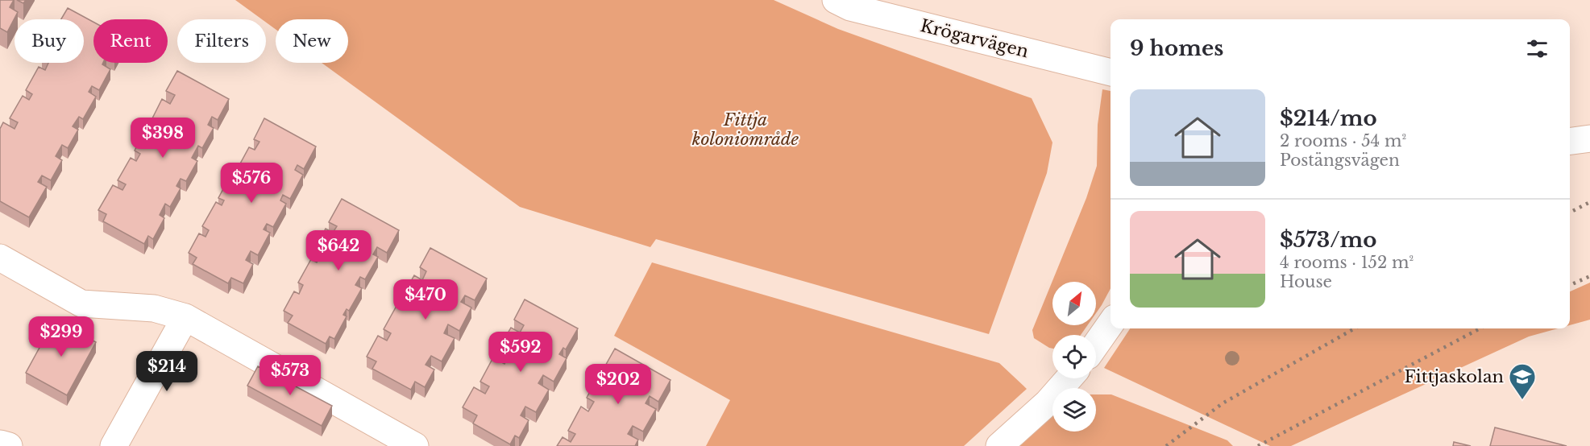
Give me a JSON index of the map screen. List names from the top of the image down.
{
  "streets": {
    "street": ["Krögarvägen"]
  },
  "parks": ["Fittja koloniområde"],
  "places": {
    "school or university": ["Fittjaskolan"]
  },
  "north": "top right",
  "page": {
    "chip": [
      "Buy",
      "Rent",
      "Filters",
      "New"
    ],
    "heading": "9 homes",
    "list": [
      {
        "name": "$214/mo",
        "note": "2 rooms · 54 m² · Postängsvägen"
      },
      {
        "name": "$573/mo",
        "note": "4 rooms · 152 m² · House"
      }
    ],
    "price": [
      "$398",
      "$576",
      "$642",
      "$470",
      "$299",
      "$592",
      "$214",
      "$573",
      "$202"
    ]
  }
}
